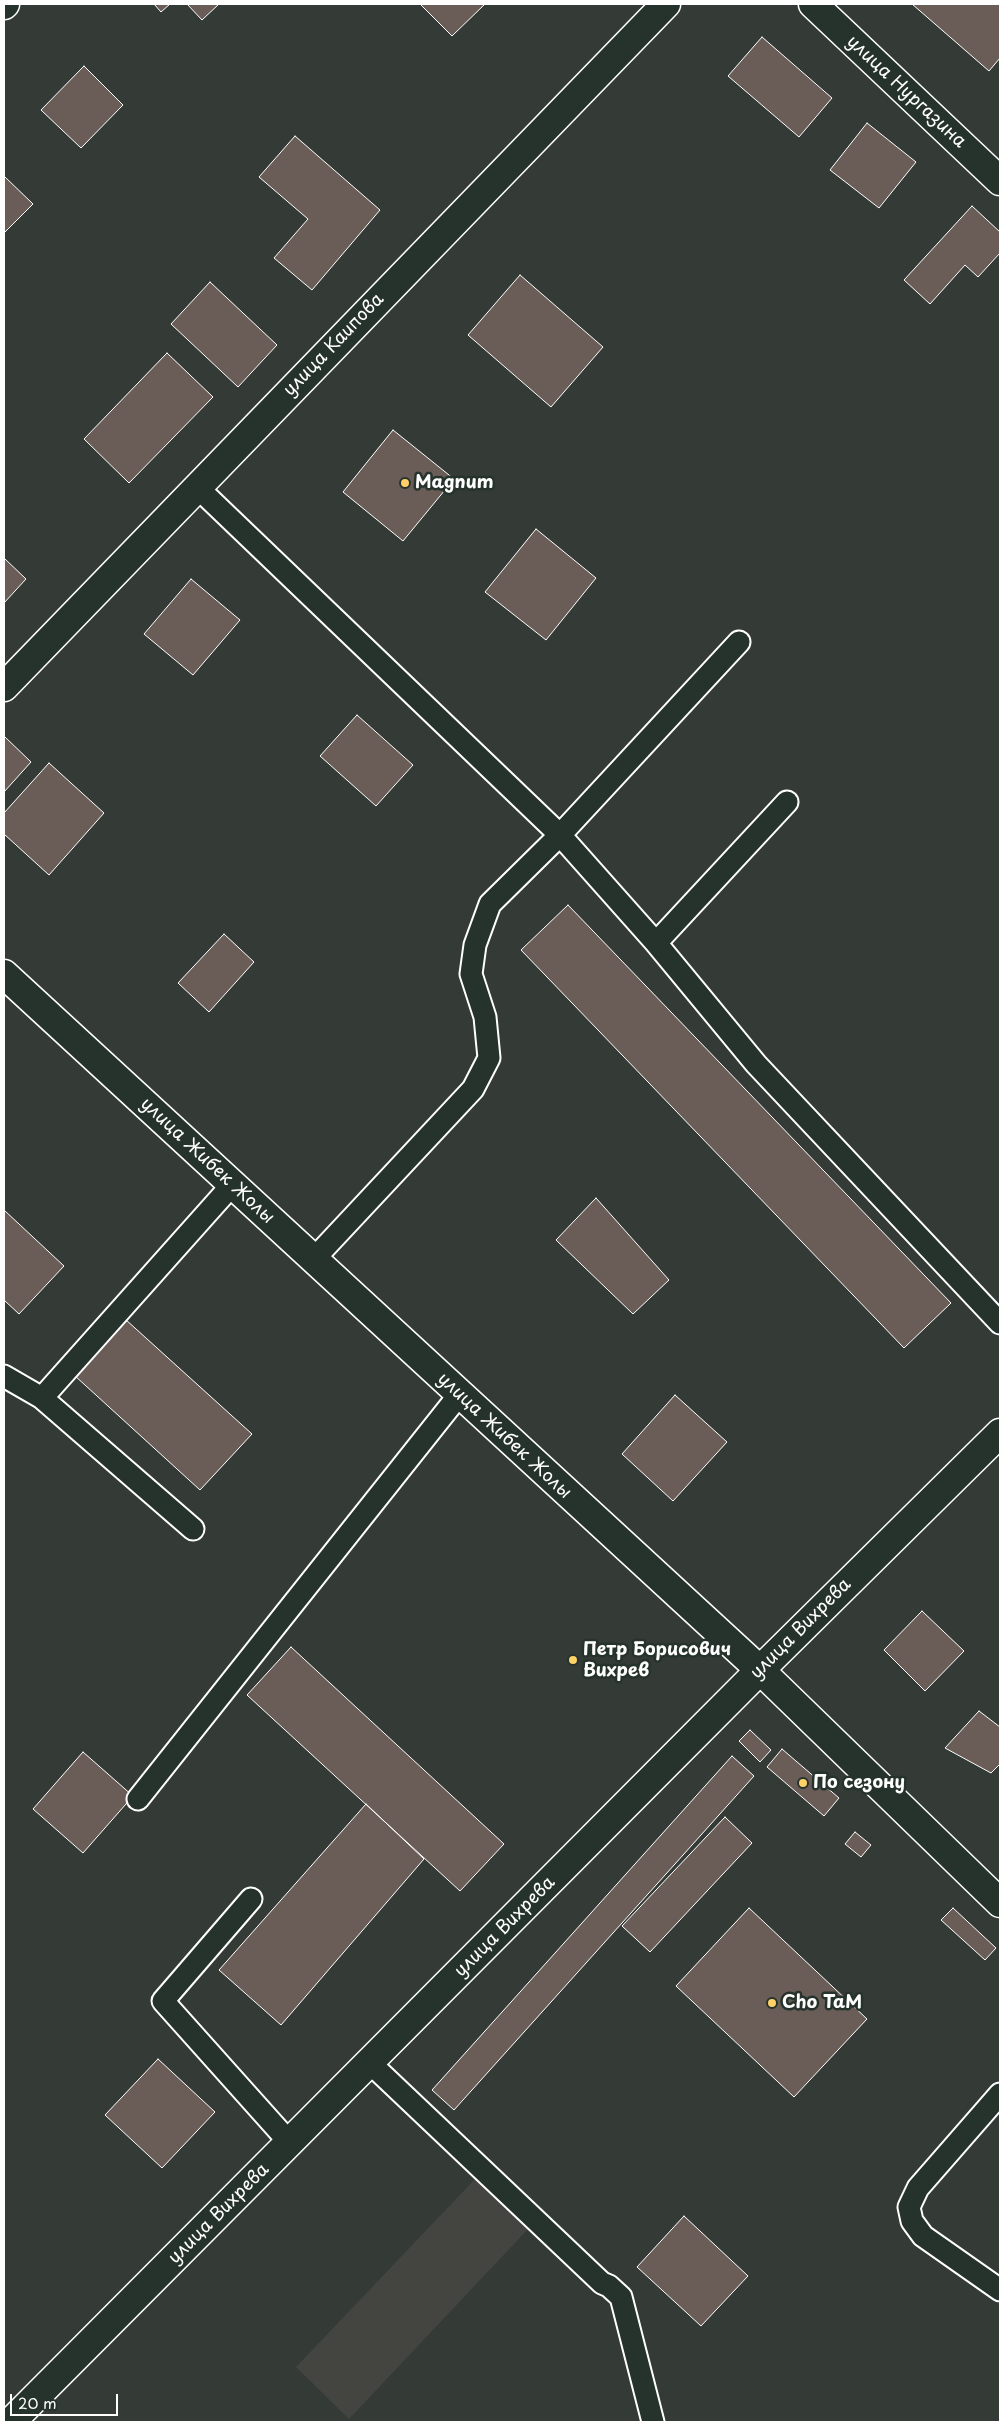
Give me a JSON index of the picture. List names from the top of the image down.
{
  "streets": {
    "street": [
      "улица Нургазина",
      "улица Каипова",
      "улица Жибек Жолы",
      "улица Вихрева"
    ]
  },
  "crossings": [
    ["улица Жибек Жолы", "улица Вихрева"]
  ],
  "places": [
    "Magnum",
    "Петр Борисович Вихрев",
    "По сезону",
    "Cho TaM"
  ],
  "scale_bar": "20 m"
}
